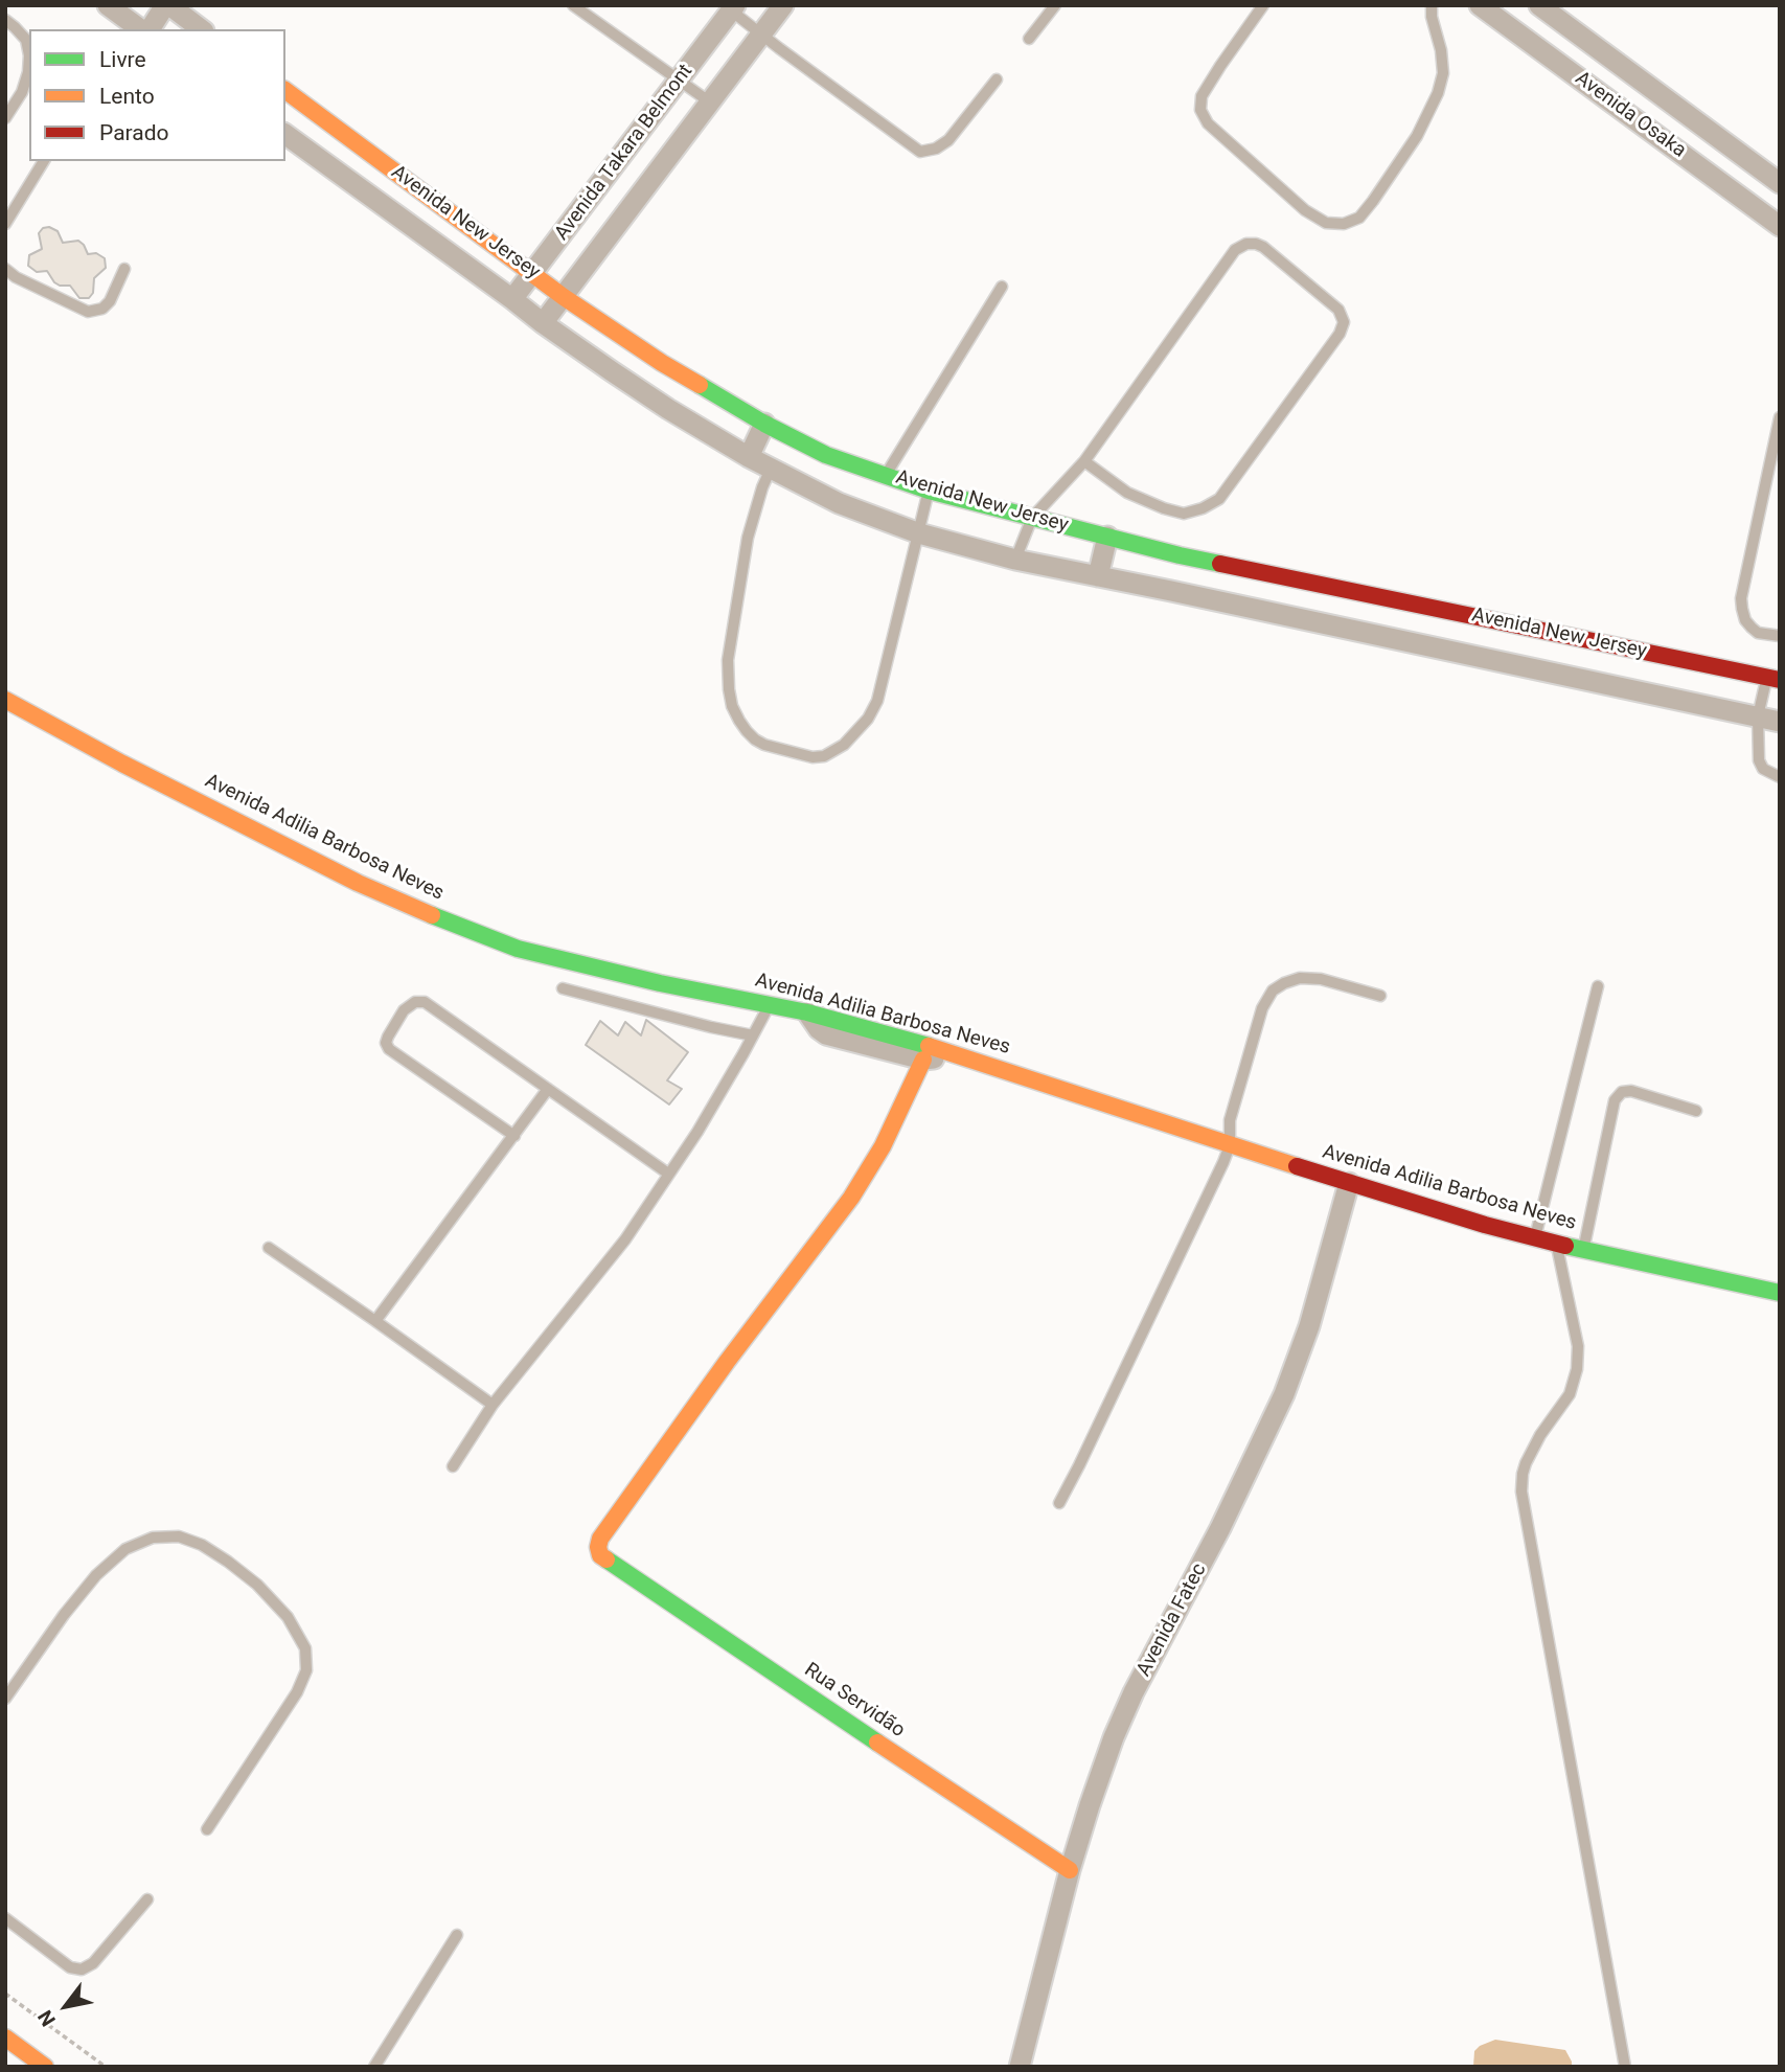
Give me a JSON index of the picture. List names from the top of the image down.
{
  "streets": {
    "street": [
      "Avenida Osaka",
      "Avenida Takara Belmont",
      "Avenida New Jersey",
      "Avenida Adilia Barbosa Neves",
      "Avenida Fatec",
      "Rua Servidão"
    ]
  },
  "crossings": [
    ["Avenida Takara Belmont", "Avenida New Jersey"],
    ["Avenida Adilia Barbosa Neves", "Avenida Fatec"],
    ["Avenida Fatec", "Rua Servidão"]
  ],
  "legend": ["Livre", "Lento", "Parado"],
  "north": "bottom left"
}
